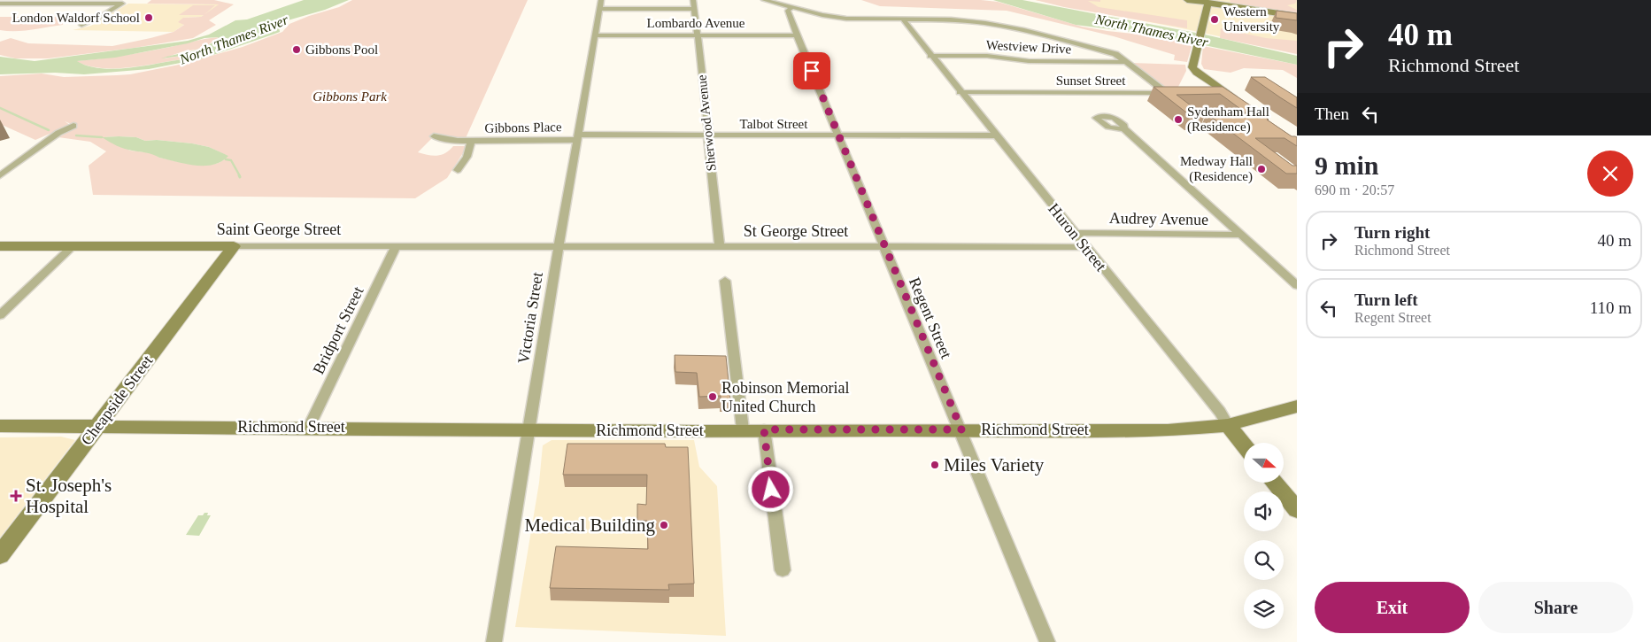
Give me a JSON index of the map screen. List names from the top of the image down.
{
  "streets": {
    "street": [
      "Lombardo Avenue",
      "Westview Drive",
      "Sunset Street",
      "Sherwood Avenue",
      "Talbot Street",
      "Gibbons Place",
      "Audrey Avenue",
      "Saint George Street",
      "St George Street",
      "Huron Street",
      "Victoria Street",
      "Regent Street",
      "Bridport Street",
      "Cheapside Street",
      "Richmond Street"
    ]
  },
  "crossings": [
    ["Lombardo Avenue", "Sherwood Avenue"],
    ["Lombardo Avenue", "Victoria Street"],
    ["Lombardo Avenue", "Regent Street"],
    ["Westview Drive", "Sunset Street"],
    ["Westview Drive", "Huron Street"],
    ["Sunset Street", "Huron Street"],
    ["Sherwood Avenue", "Talbot Street"],
    ["Sherwood Avenue", "St George Street"],
    ["Talbot Street", "Gibbons Place"],
    ["Talbot Street", "Huron Street"],
    ["Talbot Street", "Victoria Street"],
    ["Talbot Street", "Regent Street"],
    ["Gibbons Place", "Victoria Street"],
    ["Audrey Avenue", "Huron Street"],
    ["Saint George Street", "St George Street"],
    ["Saint George Street", "Victoria Street"],
    ["Saint George Street", "Bridport Street"],
    ["Saint George Street", "Cheapside Street"],
    ["St George Street", "Huron Street"],
    ["St George Street", "Victoria Street"],
    ["St George Street", "Regent Street"],
    ["Huron Street", "Richmond Street"],
    ["Victoria Street", "Richmond Street"],
    ["Regent Street", "Richmond Street"],
    ["Bridport Street", "Richmond Street"],
    ["Cheapside Street", "Richmond Street"]
  ],
  "water": ["North Thames River"],
  "parks": ["Gibbons Park"],
  "places": {
    "other": [
      "London Waldorf School",
      "Western University",
      "Gibbons Pool",
      "Sydenham Hall (Residence)",
      "Medway Hall (Residence)",
      "Robinson Memorial United Church",
      "Miles Variety",
      "Medical Building"
    ],
    "health": ["St. Joseph's Hospital"]
  },
  "north": "right",
  "page": {
    "turn": ["40 m", "Richmond Street"],
    "then": "Then",
    "heading": ["9 min", "690 m · 20:57"],
    "list": [
      {
        "name": "Turn right",
        "note": "Richmond Street",
        "value": "40 m"
      },
      {
        "name": "Turn left",
        "note": "Regent Street",
        "value": "110 m"
      }
    ],
    "buttons": ["Exit", "Share"]
  }
}
